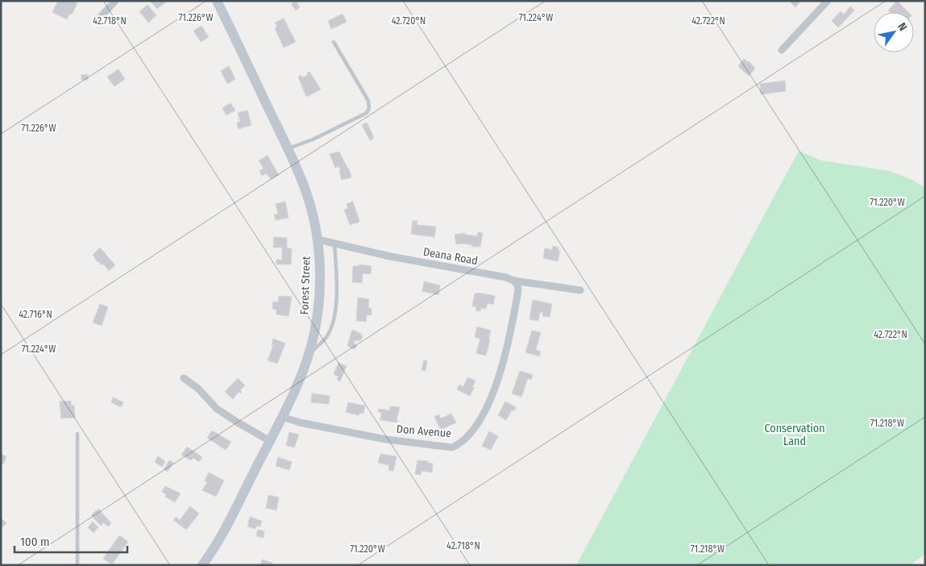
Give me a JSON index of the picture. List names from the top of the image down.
{
  "streets": {
    "street": ["Deana Road", "Forest Street", "Don Avenue"]
  },
  "crossings": [
    ["Deana Road", "Forest Street"],
    ["Deana Road", "Don Avenue"],
    ["Forest Street", "Don Avenue"]
  ],
  "parks": ["Conservation Land"],
  "scale_bar": "100 m",
  "north": "top right",
  "coordinates": [
    "71.226°W",
    "71.224°W",
    "42.718°N",
    "42.720°N",
    "42.722°N",
    "71.220°W",
    "42.716°N",
    "71.218°W"
  ]
}
